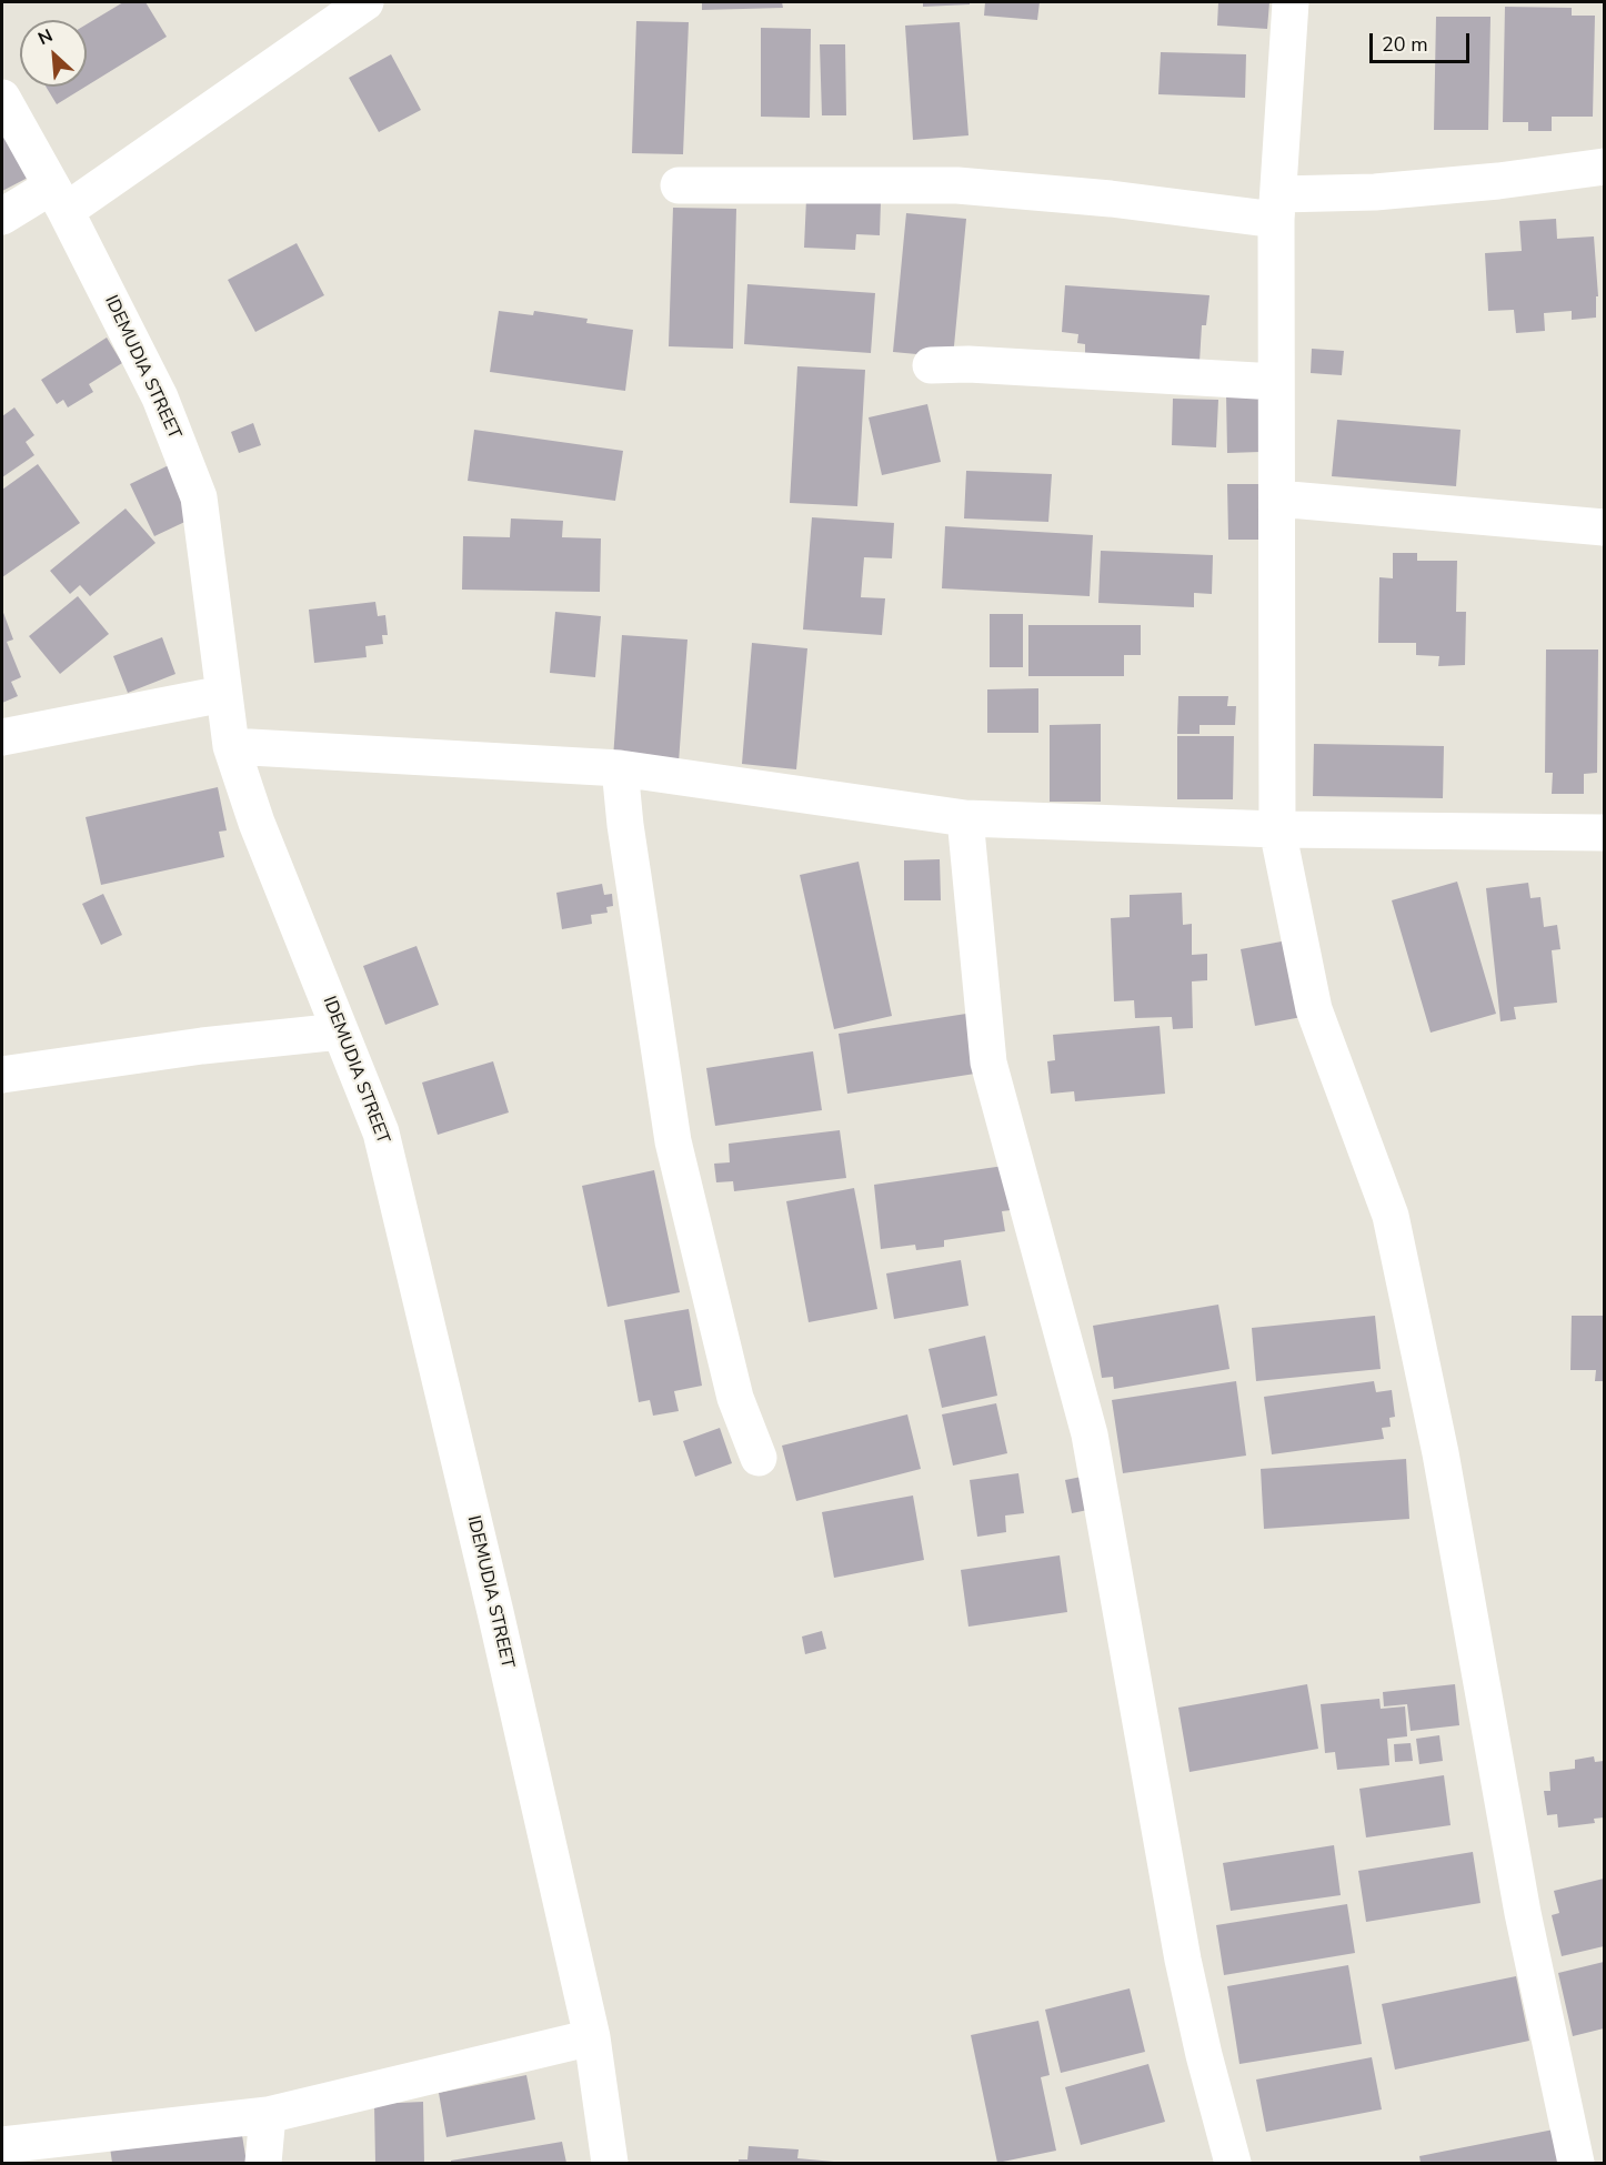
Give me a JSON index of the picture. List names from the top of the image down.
{
  "streets": {
    "street": ["IDEMUDIA STREET"]
  },
  "scale_bar": "20 m",
  "north": "top left"
}
